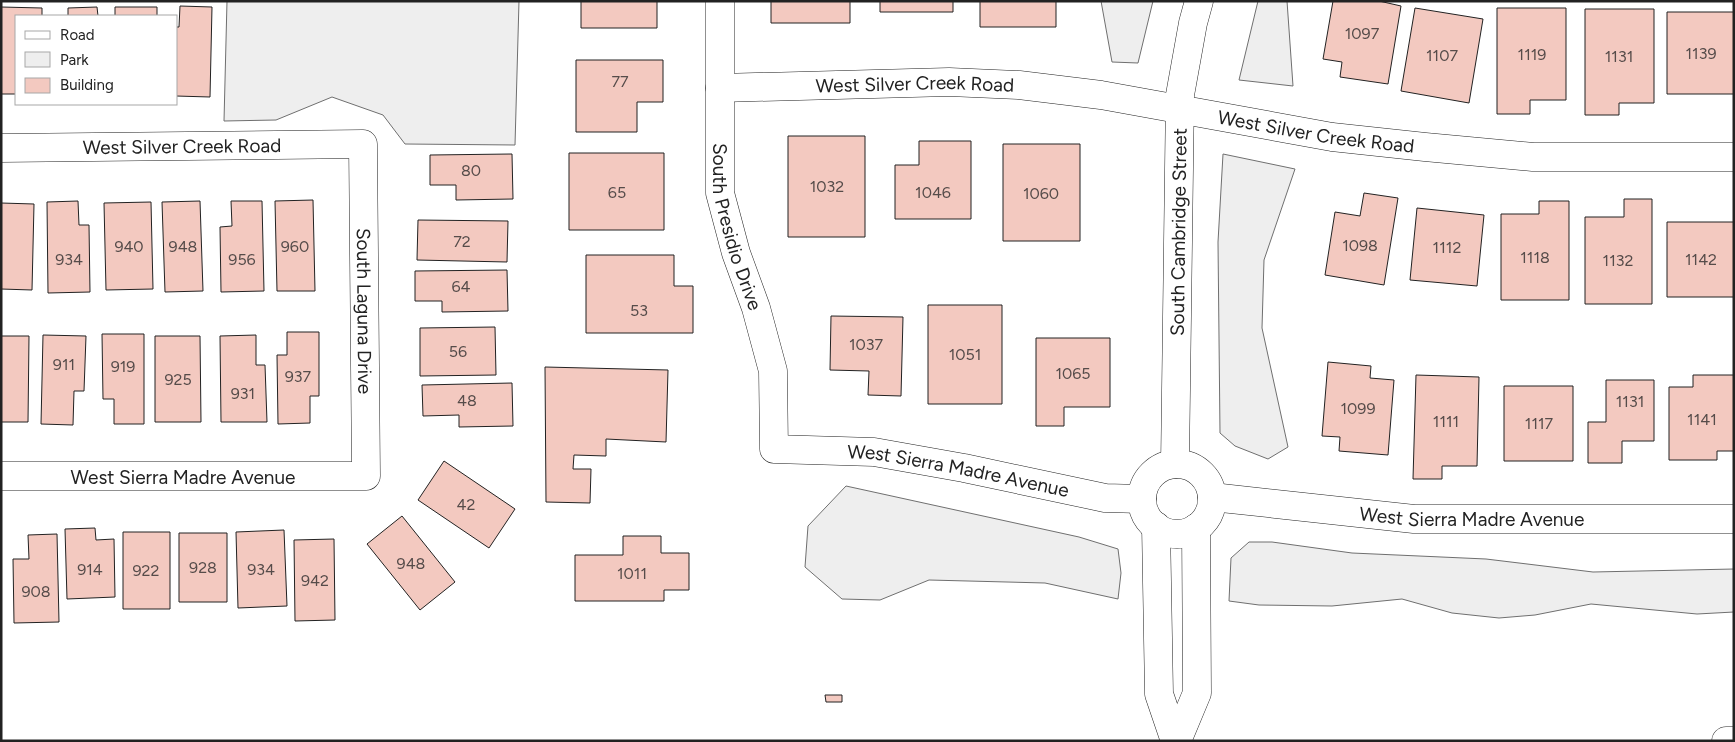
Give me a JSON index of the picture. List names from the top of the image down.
{
  "streets": {
    "street": [
      "West Silver Creek Road",
      "South Presidio Drive",
      "South Cambridge Street",
      "South Laguna Drive",
      "West Sierra Madre Avenue"
    ]
  },
  "crossings": [
    ["West Silver Creek Road", "South Presidio Drive"],
    ["West Silver Creek Road", "South Cambridge Street"],
    ["West Silver Creek Road", "South Laguna Drive"],
    ["South Presidio Drive", "West Sierra Madre Avenue"],
    ["South Cambridge Street", "West Sierra Madre Avenue"],
    ["South Laguna Drive", "West Sierra Madre Avenue"]
  ],
  "house_numbers": [
    "1097",
    "1139",
    "1119",
    "1107",
    "1131",
    "77",
    "80",
    "1032",
    "65",
    "1046",
    "1060",
    "72",
    "1098",
    "940",
    "948",
    "960",
    "1112",
    "1118",
    "934",
    "956",
    "1142",
    "1132",
    "64",
    "53",
    "1037",
    "56",
    "1051",
    "911",
    "919",
    "1065",
    "937",
    "925",
    "931",
    "48",
    "1131",
    "1099",
    "1141",
    "1111",
    "1117",
    "42",
    "948",
    "928",
    "914",
    "934",
    "922",
    "1011",
    "942",
    "908"
  ],
  "legend": ["Road", "Park", "Building"]
}
